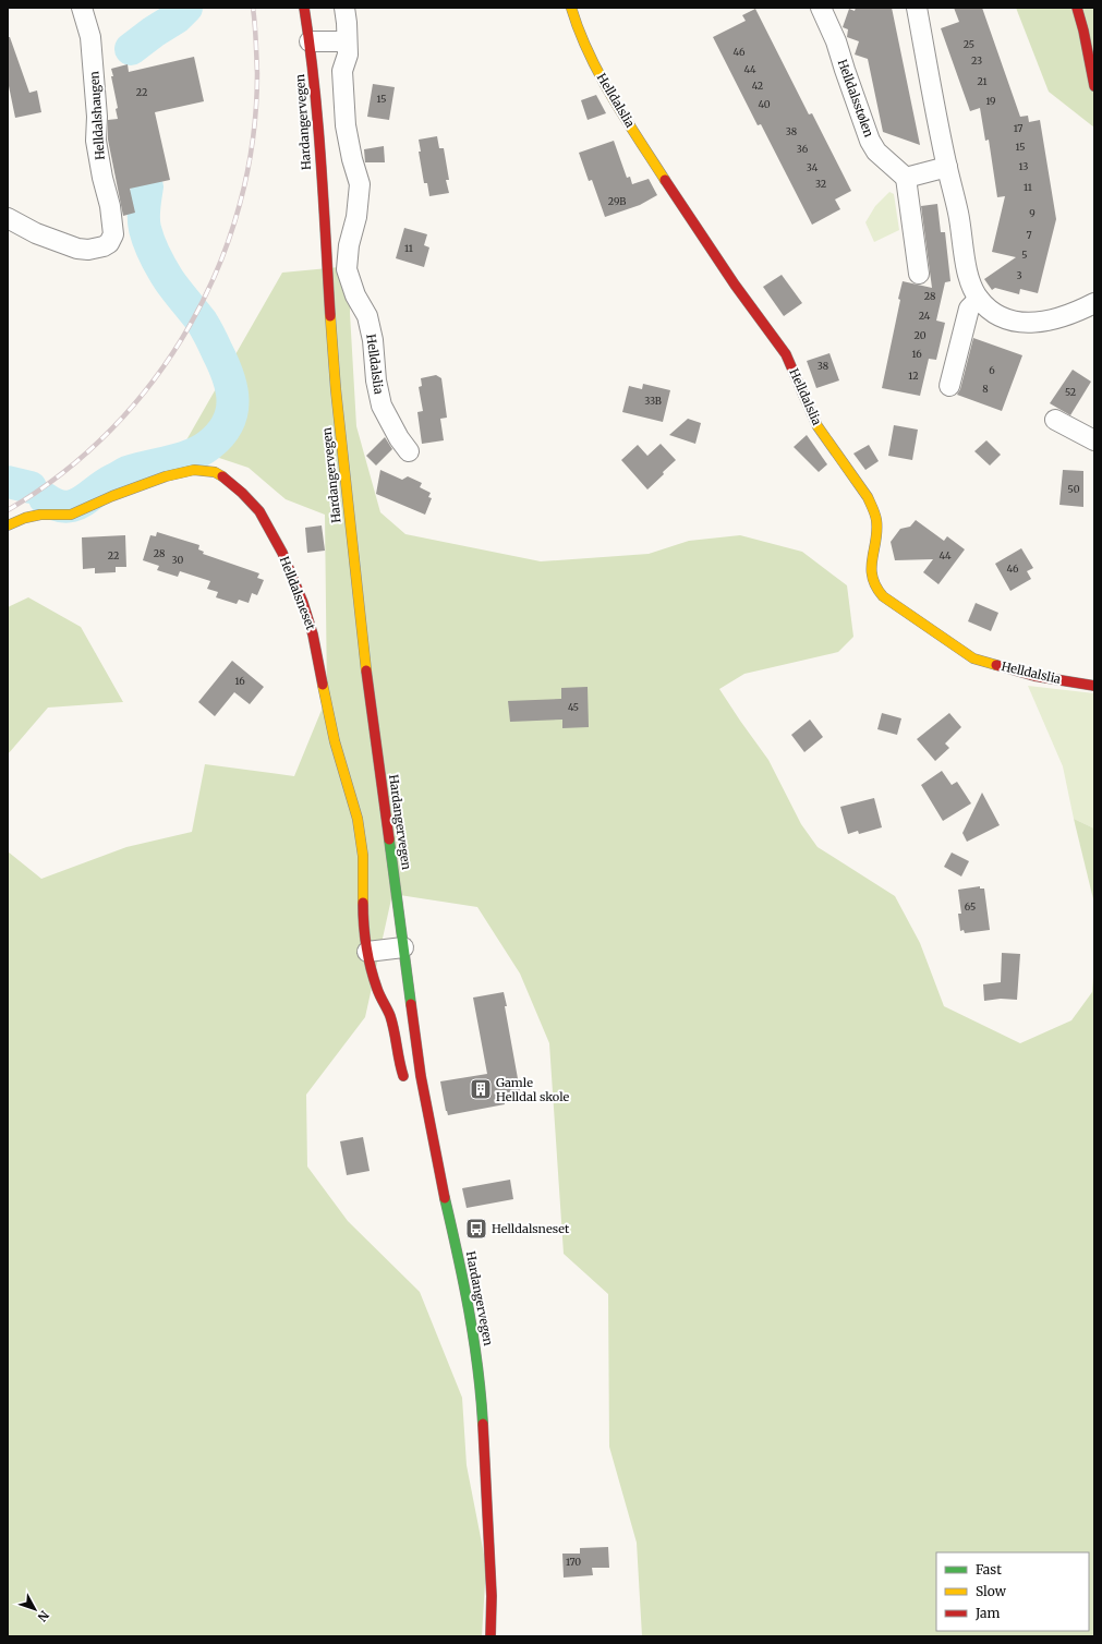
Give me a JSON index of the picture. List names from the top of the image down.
{
  "streets": {
    "street": [
      "Helldalsstølen",
      "Helldalslia",
      "Helldalshaugen",
      "Hardangervegen",
      "Helldalsneset"
    ]
  },
  "places": {
    "building": ["Gamle Helldal skole"],
    "bus stop": ["Helldalsneset"]
  },
  "house_numbers": [
    "25",
    "46",
    "23",
    "44",
    "21",
    "42",
    "22",
    "15",
    "19",
    "40",
    "17",
    "38",
    "15",
    "36",
    "13",
    "34",
    "32",
    "11",
    "29B",
    "9",
    "7",
    "11",
    "5",
    "3",
    "28",
    "24",
    "20",
    "16",
    "38",
    "6",
    "12",
    "8",
    "52",
    "33B",
    "50",
    "28",
    "22",
    "44",
    "30",
    "46",
    "16",
    "45",
    "65",
    "170"
  ],
  "legend": ["Fast", "Slow", "Jam"],
  "north": "bottom right"
}
